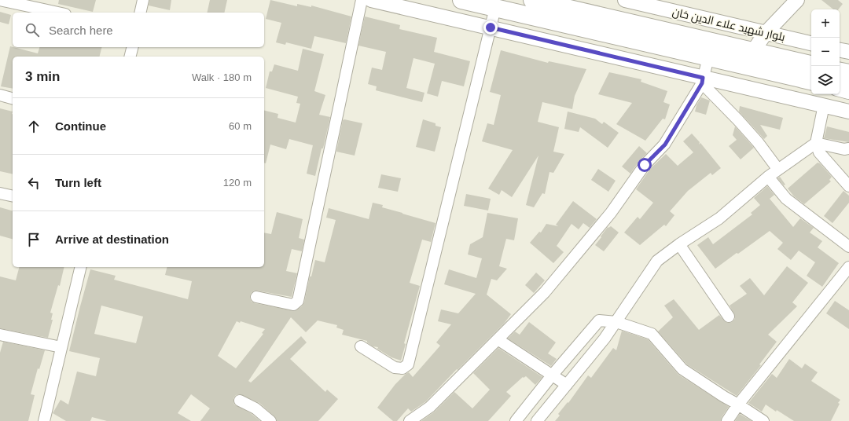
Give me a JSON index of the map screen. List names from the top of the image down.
{
  "streets": {
    "street": ["بلوار شهید علاء الدین خان"]
  },
  "page": {
    "map_buttons": ["+", "−"],
    "search": "Search here",
    "heading": ["3 min", "Walk · 180 m"],
    "list": [
      ["Continue", "60 m"],
      ["Turn left", "120 m"],
      "Arrive at destination"
    ]
  }
}
